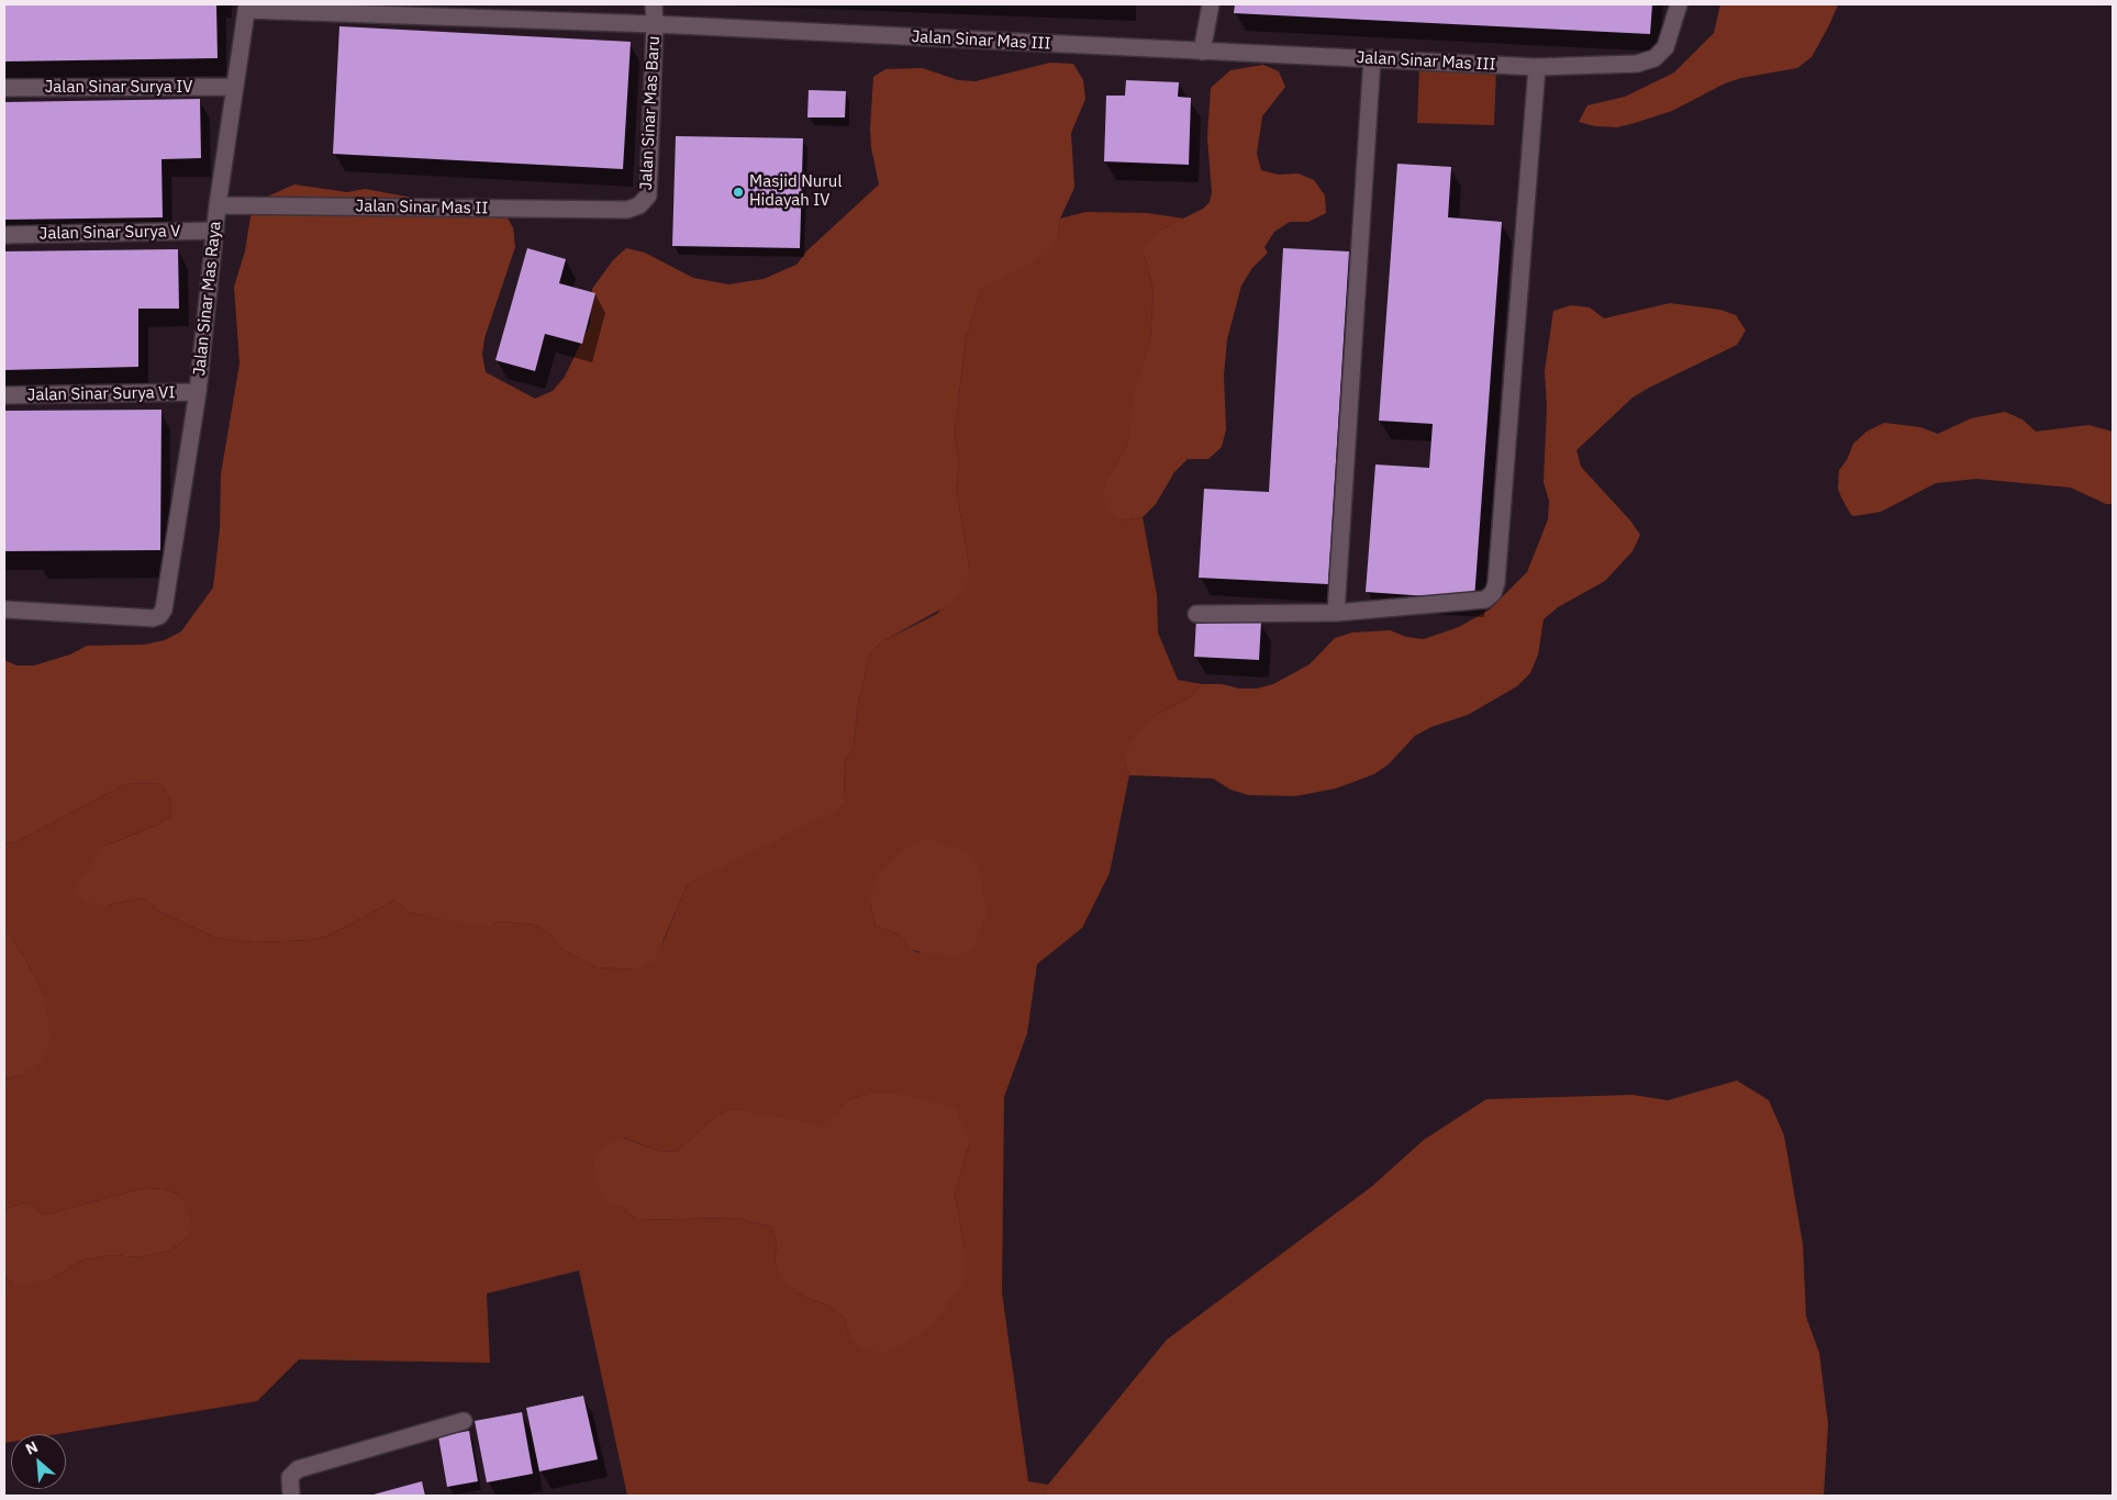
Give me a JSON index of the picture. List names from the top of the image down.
{
  "streets": {
    "street": [
      "Jalan Sinar Mas III",
      "Jalan Sinar Surya IV",
      "Jalan Sinar Mas Baru",
      "Jalan Sinar Mas II",
      "Jalan Sinar Surya V",
      "Jalan Sinar Mas Raya",
      "Jalan Sinar Surya VI"
    ]
  },
  "crossings": [
    ["Jalan Sinar Mas III", "Jalan Sinar Mas Baru"],
    ["Jalan Sinar Mas III", "Jalan Sinar Mas Raya"],
    ["Jalan Sinar Surya IV", "Jalan Sinar Mas Raya"],
    ["Jalan Sinar Mas Baru", "Jalan Sinar Mas II"],
    ["Jalan Sinar Mas II", "Jalan Sinar Mas Raya"],
    ["Jalan Sinar Surya V", "Jalan Sinar Mas Raya"],
    ["Jalan Sinar Mas Raya", "Jalan Sinar Surya VI"]
  ],
  "places": ["Masjid Nurul Hidayah IV"],
  "north": "top left"
}
